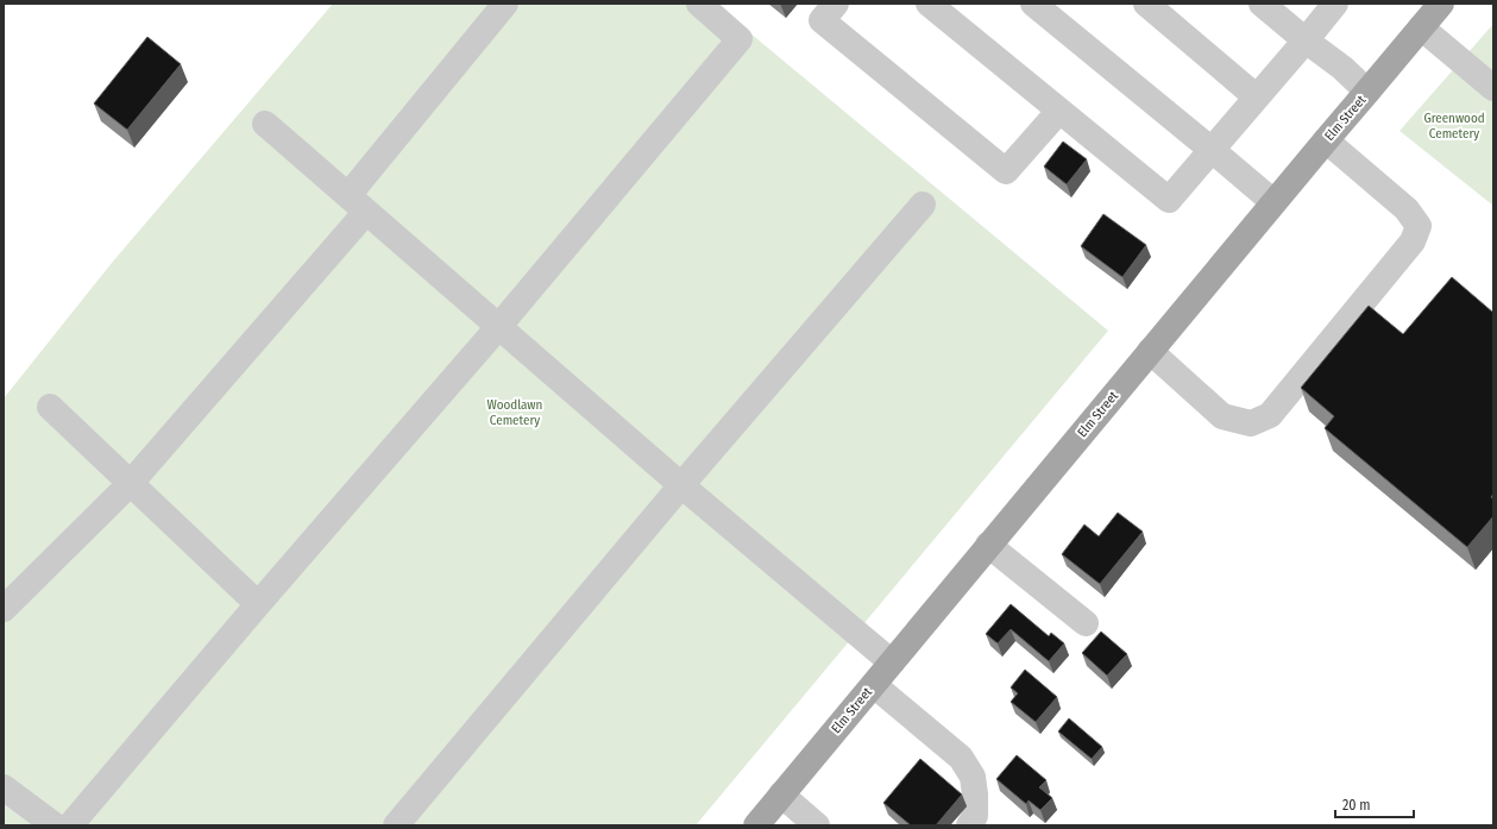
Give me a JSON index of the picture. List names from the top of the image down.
{
  "streets": {
    "main road": ["Elm Street"]
  },
  "parks": ["Greenwood Cemetery", "Woodlawn Cemetery"],
  "scale_bar": "20 m"
}
